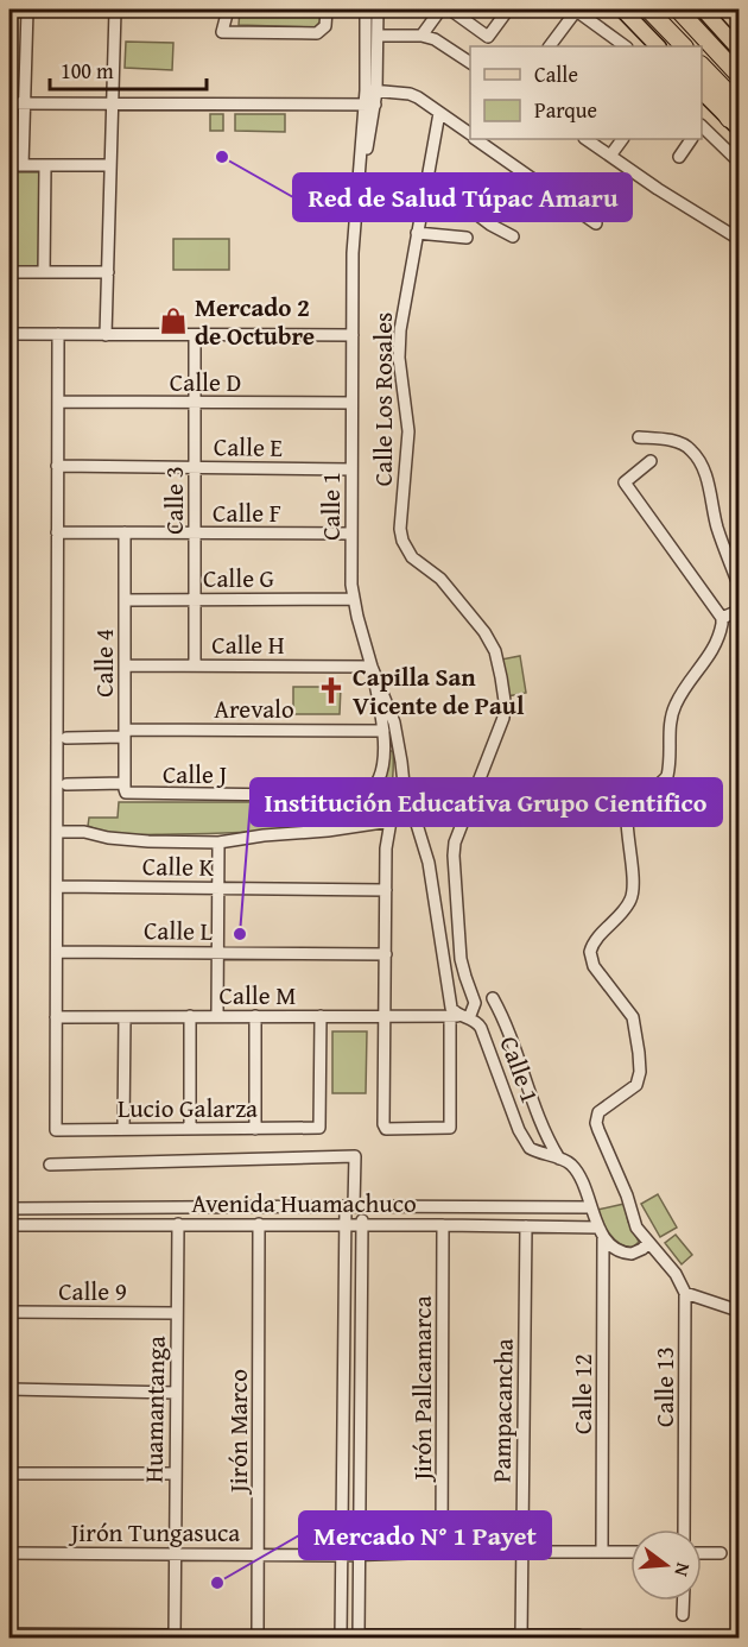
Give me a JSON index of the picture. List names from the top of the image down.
{
  "streets": {
    "street": [
      "Calle D",
      "Calle Los Rosales",
      "Calle E",
      "Calle 3",
      "Calle 1",
      "Calle F",
      "Calle G",
      "Calle H",
      "Calle 4",
      "Arevalo",
      "Calle J",
      "Calle K",
      "Calle L",
      "Calle M",
      "Lucio Galarza",
      "Avenida Huamachuco",
      "Calle 9",
      "Calle 13",
      "Jirón Pallcamarca",
      "Calle 12",
      "Huamantanga",
      "Pampacancha",
      "Jirón Marco",
      "Jirón Tungasuca"
    ]
  },
  "crossings": [
    ["Calle D", "Calle 3"],
    ["Calle D", "Calle 1"],
    ["Calle Los Rosales", "Calle 1"],
    ["Calle Los Rosales", "Calle M"],
    ["Calle E", "Calle 3"],
    ["Calle E", "Calle 1"],
    ["Calle 3", "Calle F"],
    ["Calle 3", "Calle G"],
    ["Calle 3", "Calle H"],
    ["Calle 1", "Calle F"],
    ["Calle 1", "Calle G"],
    ["Calle 1", "Calle H"],
    ["Calle 1", "Calle K"],
    ["Calle 1", "Calle L"],
    ["Calle 1", "Calle M"],
    ["Calle 1", "Avenida Huamachuco"],
    ["Calle 1", "Calle 12"],
    ["Calle F", "Calle 4"],
    ["Calle G", "Calle 4"],
    ["Calle H", "Calle 4"],
    ["Calle 4", "Arevalo"],
    ["Calle 4", "Calle J"],
    ["Arevalo", "Calle J"],
    ["Calle M", "Lucio Galarza"],
    ["Avenida Huamachuco", "Jirón Pallcamarca"],
    ["Avenida Huamachuco", "Calle 12"],
    ["Avenida Huamachuco", "Huamantanga"],
    ["Avenida Huamachuco", "Pampacancha"],
    ["Avenida Huamachuco", "Jirón Marco"],
    ["Calle 9", "Huamantanga"],
    ["Jirón Pallcamarca", "Jirón Tungasuca"],
    ["Calle 12", "Jirón Tungasuca"],
    ["Huamantanga", "Jirón Tungasuca"],
    ["Pampacancha", "Jirón Tungasuca"],
    ["Jirón Marco", "Jirón Tungasuca"]
  ],
  "places": {
    "other": ["Red de Salud Túpac Amaru", "Institución Educativa Grupo Cientifico", "Mercado N° 1 Payet"],
    "shop": ["Mercado 2 de Octubre"],
    "church": ["Capilla San Vicente de Paul"]
  },
  "legend": ["Calle", "Parque"],
  "scale_bar": "100 m",
  "north": "right"
}
